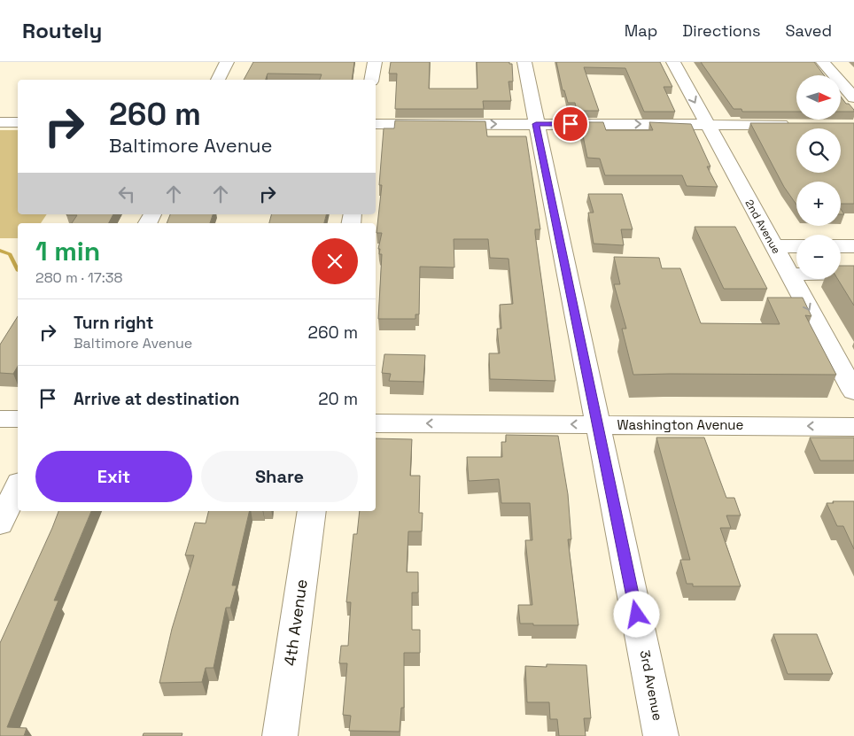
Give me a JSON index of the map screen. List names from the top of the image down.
{
  "streets": {
    "street": [
      "2nd Avenue",
      "Washington Avenue",
      "4th Avenue",
      "3rd Avenue"
    ]
  },
  "crossings": [
    ["Washington Avenue", "3rd Avenue"]
  ],
  "one_way": ["2nd Avenue", "Washington Avenue"],
  "north": "right",
  "page": {
    "header": "Routely",
    "nav": ["Map", "Directions", "Saved"],
    "map_buttons": ["+", "−"],
    "turn": ["260 m", "Baltimore Avenue"],
    "heading": ["1 min", "280 m · 17:38"],
    "list": [
      {
        "name": "Turn right",
        "note": "Baltimore Avenue",
        "value": "260 m"
      },
      {
        "name": "Arrive at destination",
        "value": "20 m"
      }
    ],
    "buttons": ["Exit", "Share"]
  }
}
